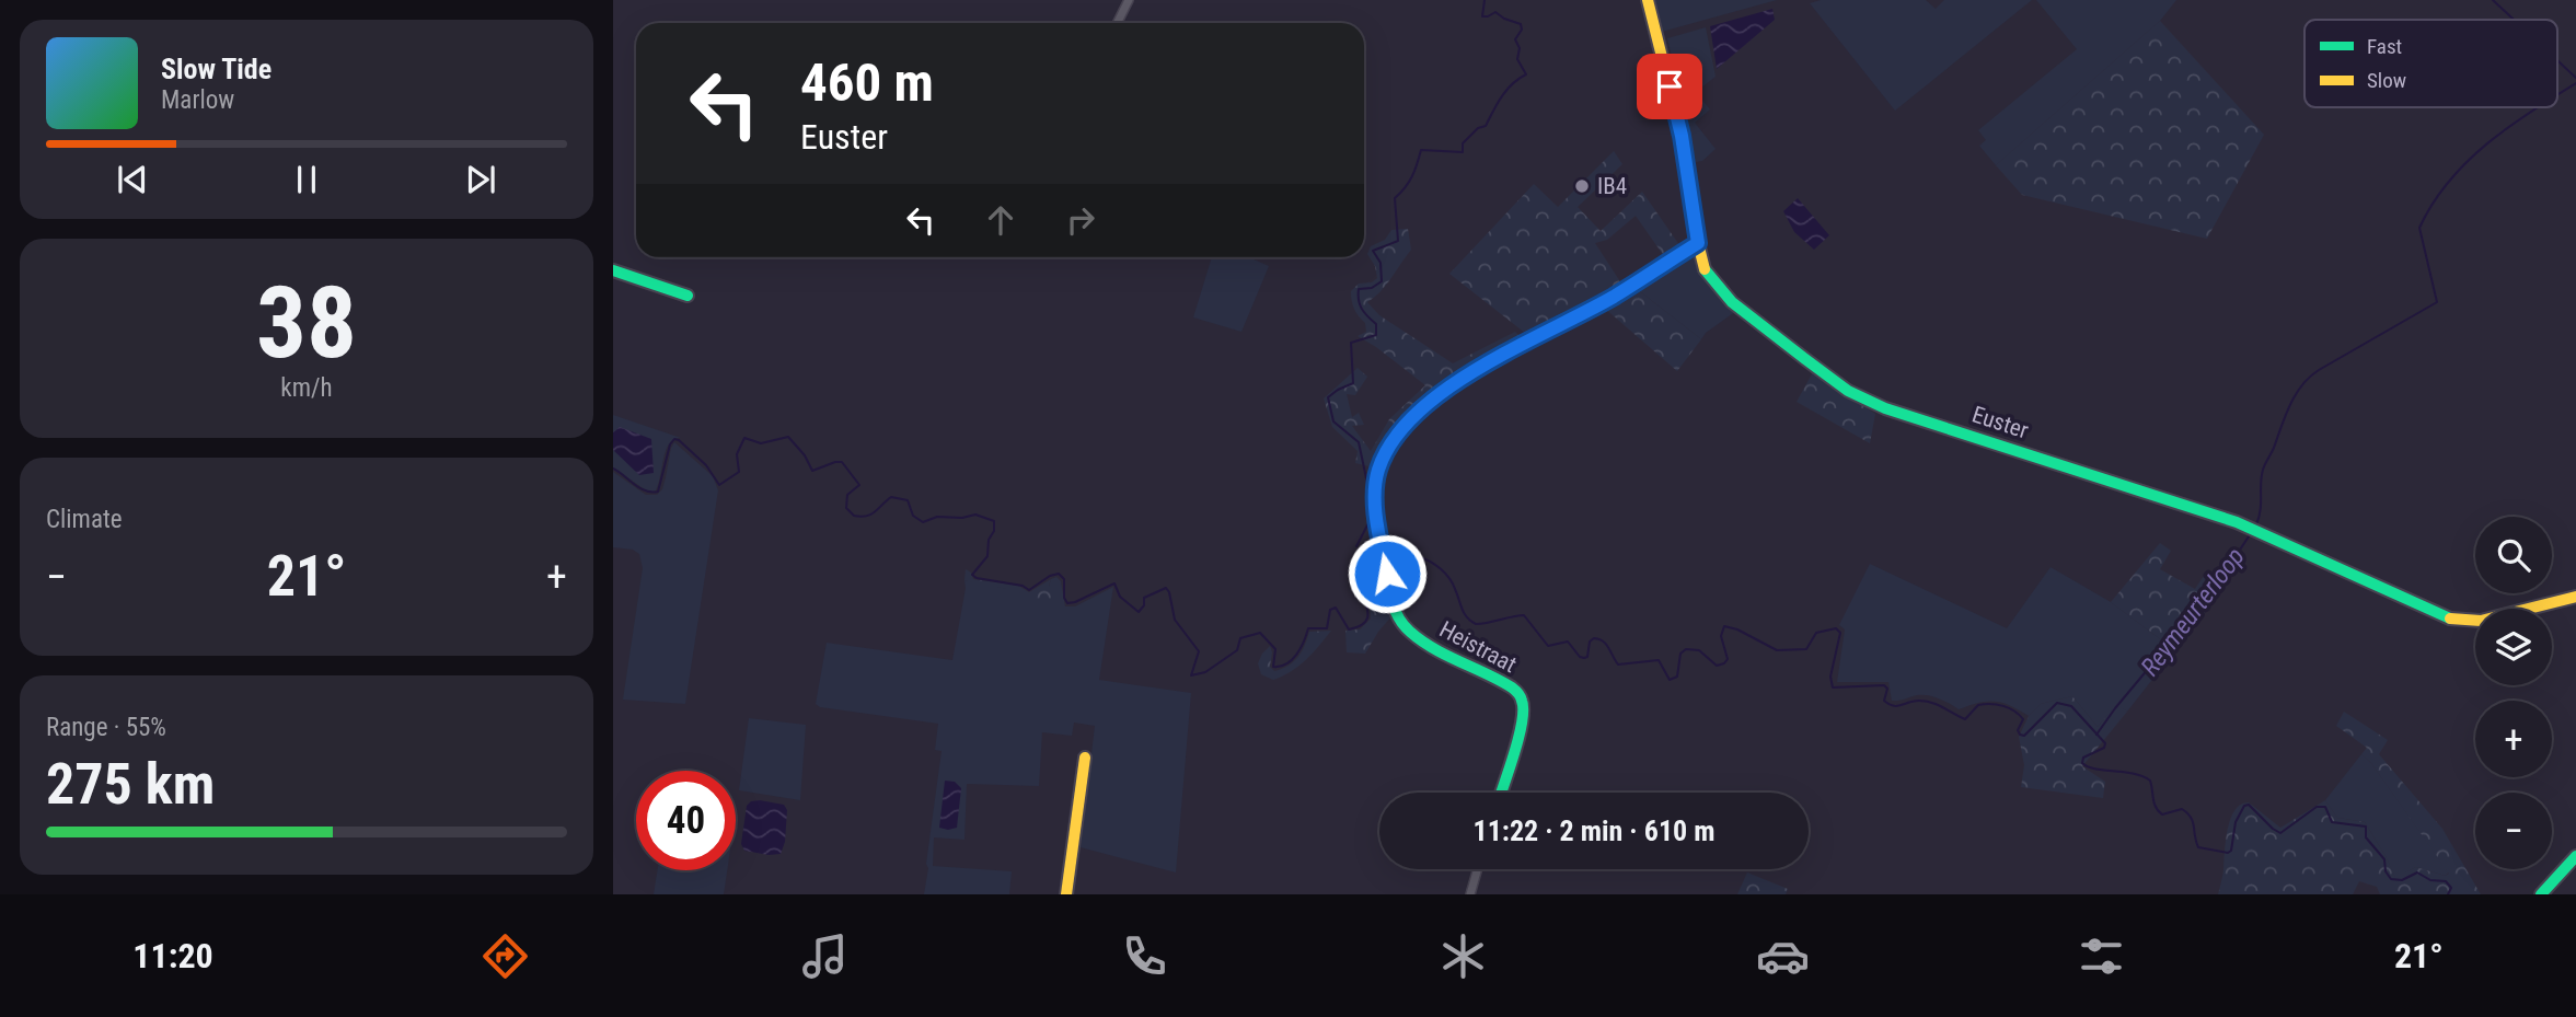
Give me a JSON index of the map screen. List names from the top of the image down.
{
  "streets": {
    "street": ["Euster", "Heistraat"]
  },
  "crossings": [
    ["Euster", "Heistraat"]
  ],
  "water": ["Reymeurterloop"],
  "places": ["IB4"],
  "legend": ["Fast", "Slow"],
  "page": {
    "turn": ["460 m", "Euster"],
    "song": ["Slow Tide", "Marlow"],
    "tile": [
      ["38", "km/h"],
      "Climate",
      ["Range · 55%", "275 km"]
    ],
    "map_buttons": ["+", "−"],
    "heat": ["−", "21°", "+"],
    "limit": "40",
    "trip": "11:22 · 2 min · 610 m",
    "tabs": ["11:20", "21°"]
  }
}
